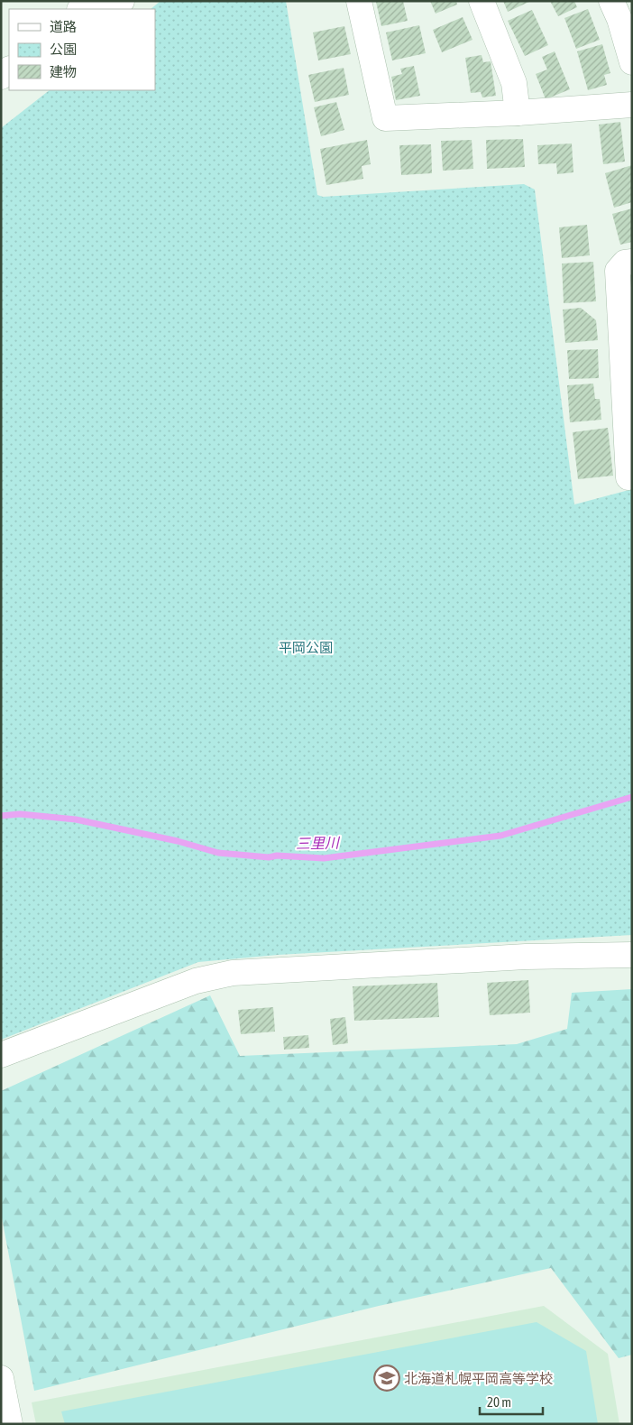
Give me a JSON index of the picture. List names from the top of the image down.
{
  "water": ["三里川"],
  "parks": ["平岡公園"],
  "places": {
    "school or university": ["北海道札幌平岡高等学校"]
  },
  "legend": ["道路", "公園", "建物"],
  "scale_bar": "20 m"
}
